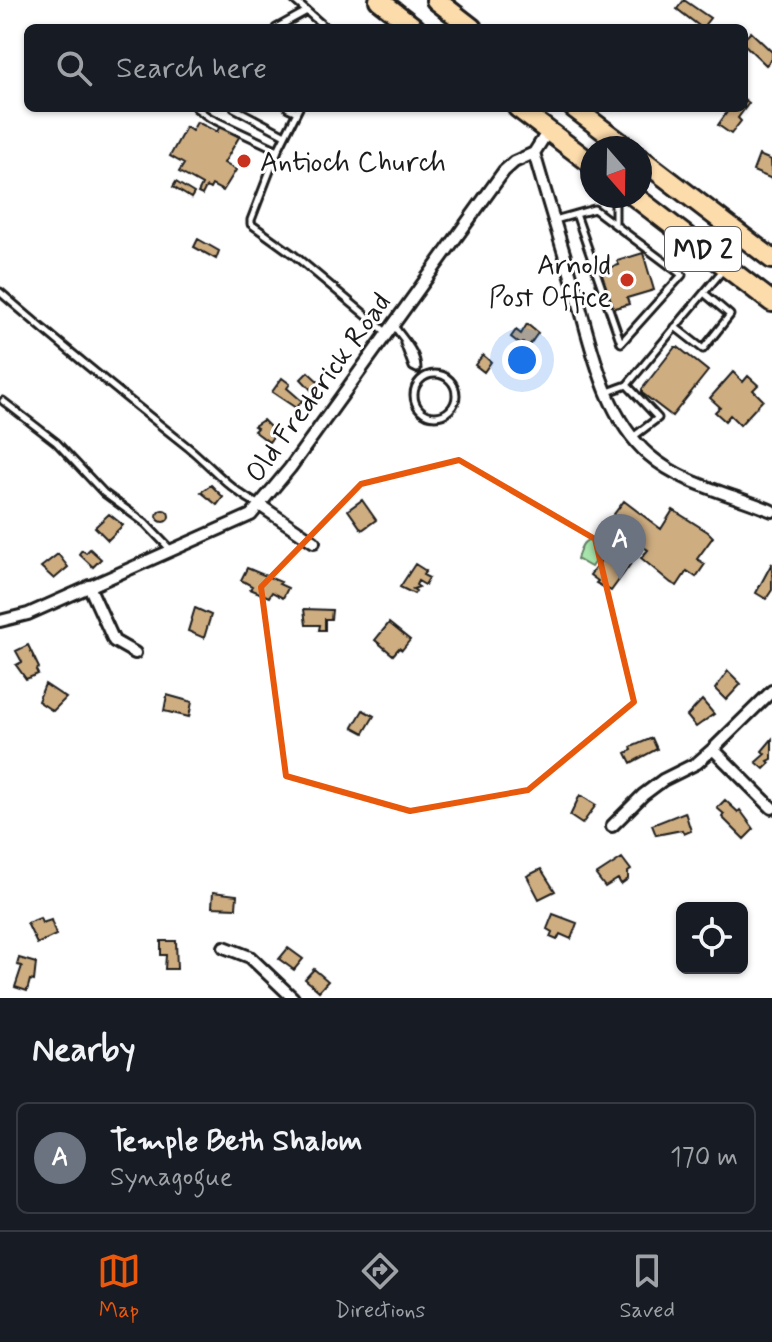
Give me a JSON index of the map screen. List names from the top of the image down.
{
  "streets": {
    "highway": ["MD 2"],
    "street": ["Old Frederick Road"]
  },
  "places": ["Antioch Church", "Arnold Post Office"],
  "north": "bottom",
  "page": {
    "search": "Search here",
    "pins": "A",
    "heading": "Nearby",
    "list": [
      {
        "mark": "A",
        "name": "Temple Beth Shalom",
        "note": "Synagogue",
        "value": "170 m"
      }
    ],
    "nav": ["Map", "Directions", "Saved"]
  }
}
